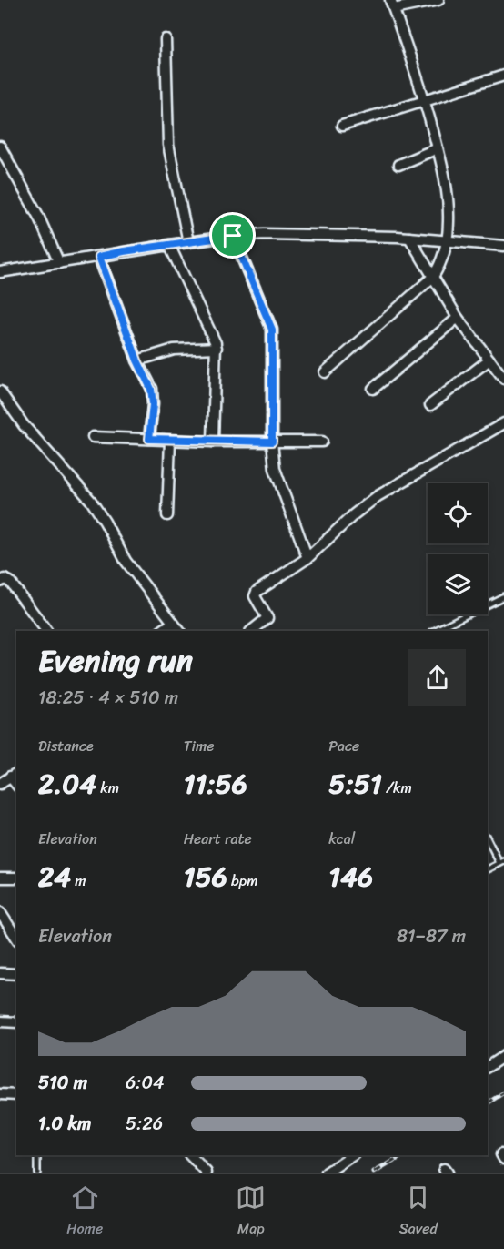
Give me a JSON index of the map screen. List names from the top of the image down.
{
  "page": {
    "heading": ["Evening run", "18:25 · 4 × 510 m"],
    "stats": [
      ["Distance", "2.04 km"],
      ["Time", "11:56"],
      ["Pace", "5:51 /km"],
      ["Elevation", "24 m"],
      ["Heart rate", "156 bpm"],
      ["kcal", "146"]
    ],
    "chart": ["Elevation", "81–87 m"],
    "list": [
      {
        "name": "510 m",
        "note": "6:04"
      },
      {
        "name": "1.0 km",
        "note": "5:26"
      }
    ],
    "tabs": ["Home", "Map", "Saved"]
  }
}
